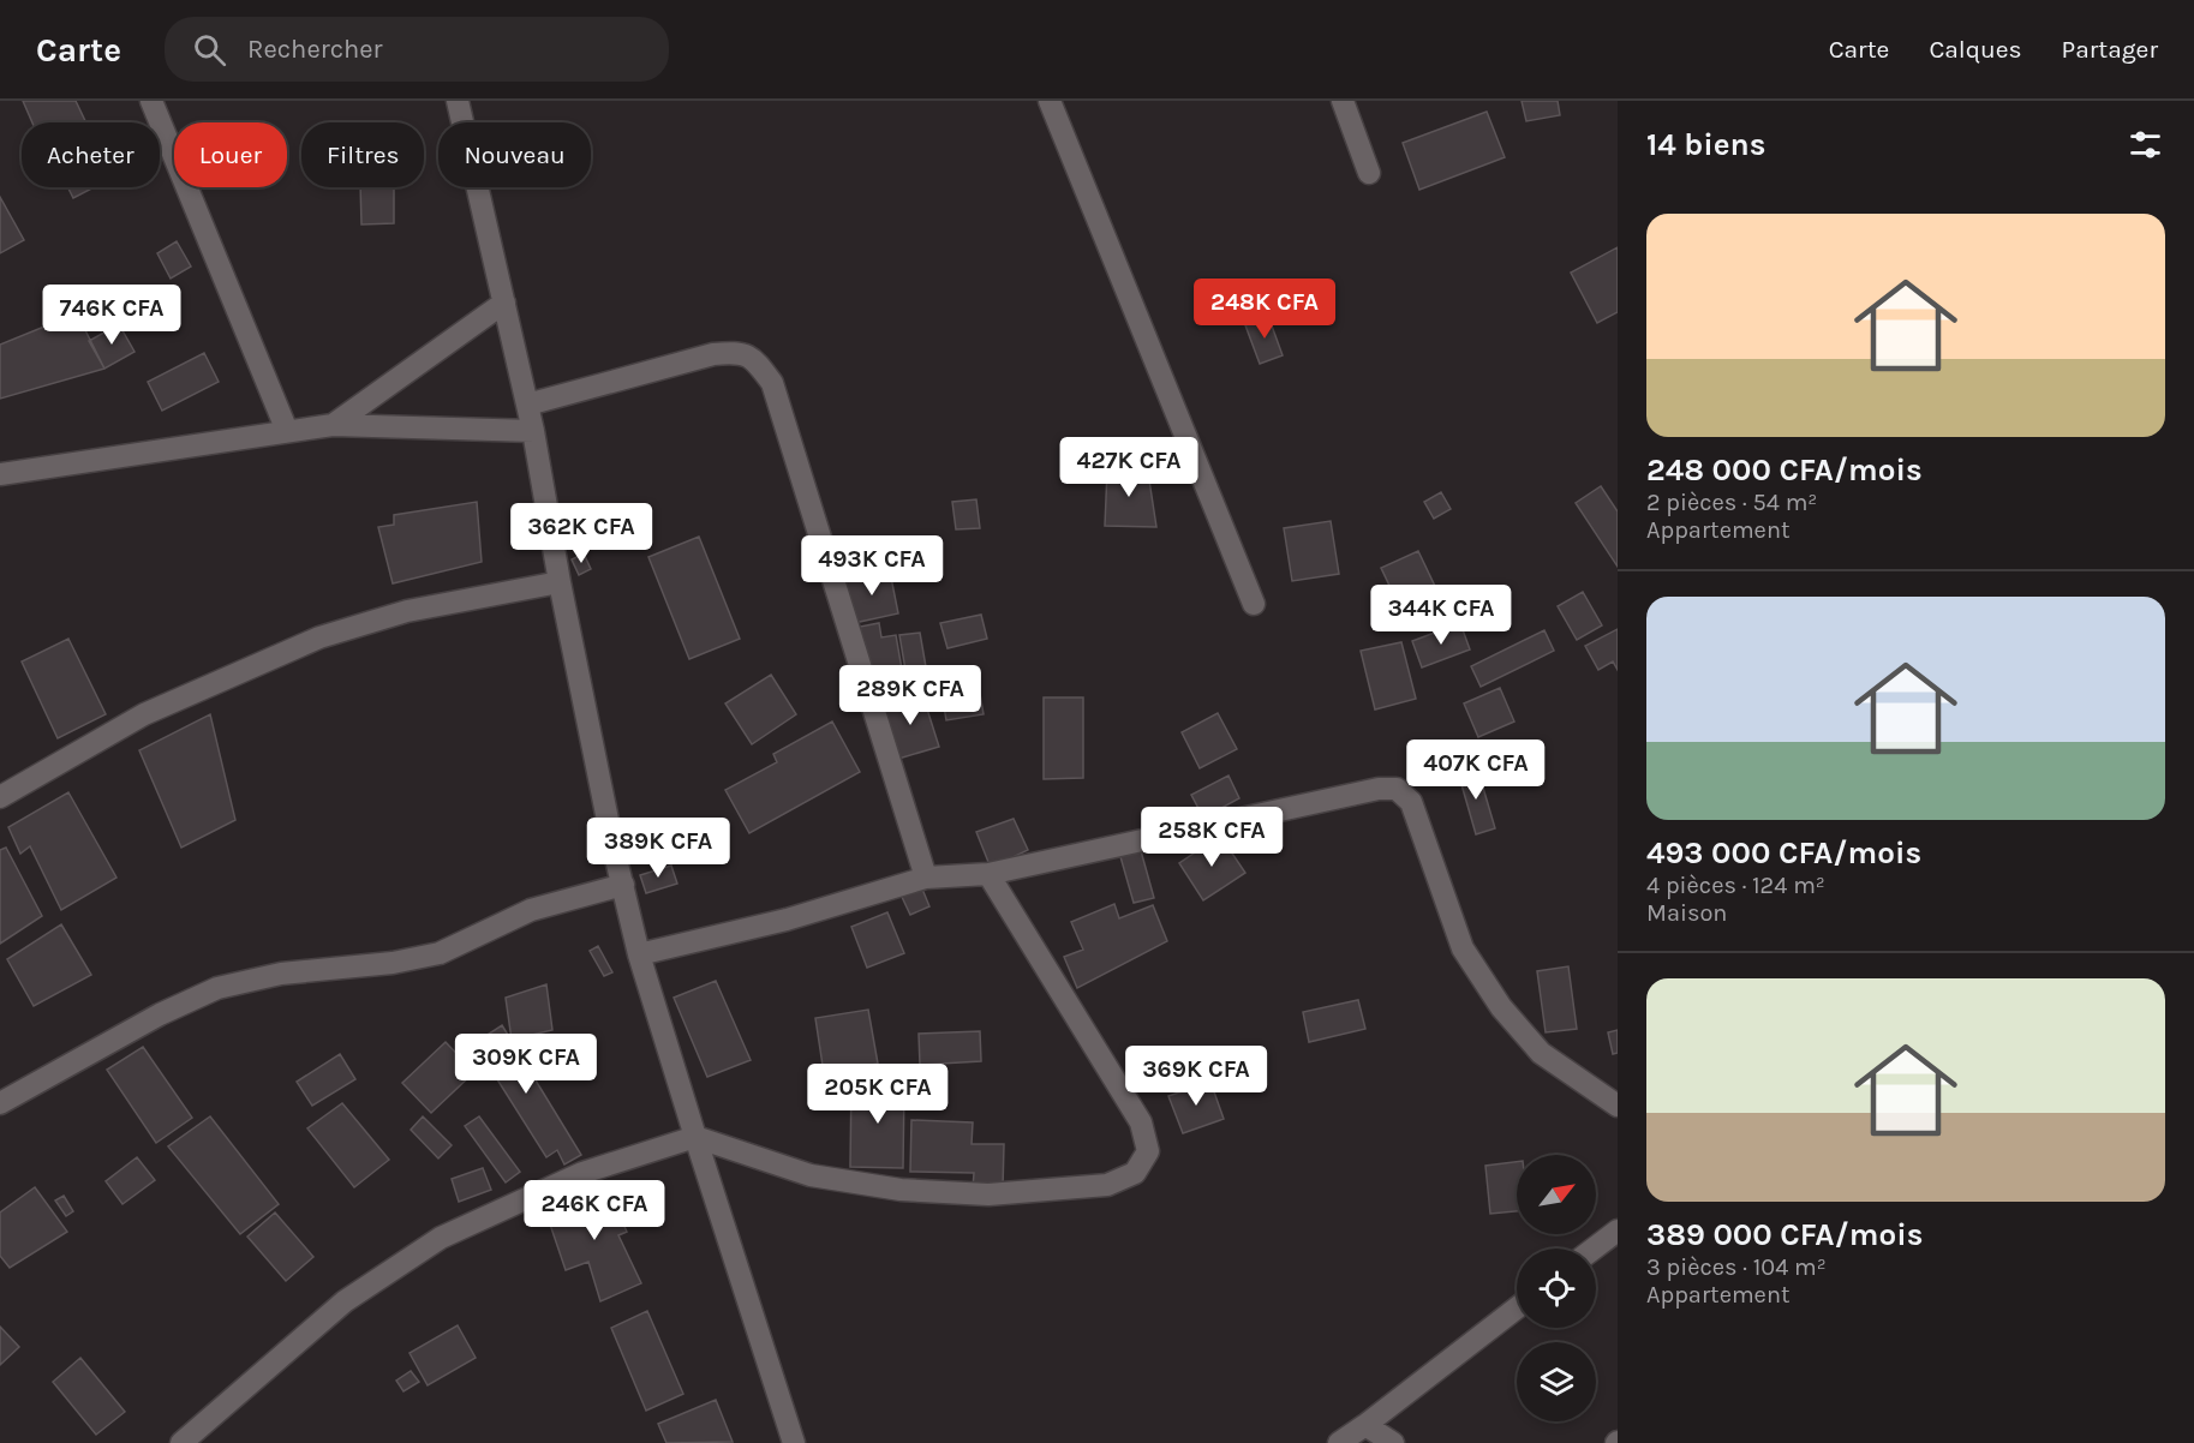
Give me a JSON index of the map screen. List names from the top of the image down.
{
  "north": "top right",
  "page": {
    "header": "Carte",
    "search": "Rechercher",
    "nav": ["Carte", "Calques", "Partager"],
    "heading": "14 biens",
    "chip": [
      "Acheter",
      "Louer",
      "Filtres",
      "Nouveau"
    ],
    "list": [
      {
        "name": "248 000 CFA/mois",
        "note": "2 pièces · 54 m² · Appartement"
      },
      {
        "name": "493 000 CFA/mois",
        "note": "4 pièces · 124 m² · Maison"
      },
      {
        "name": "389 000 CFA/mois",
        "note": "3 pièces · 104 m² · Appartement"
      }
    ],
    "price": [
      "248K CFA",
      "746K CFA",
      "427K CFA",
      "362K CFA",
      "493K CFA",
      "344K CFA",
      "289K CFA",
      "407K CFA",
      "258K CFA",
      "389K CFA",
      "309K CFA",
      "369K CFA",
      "205K CFA",
      "246K CFA"
    ]
  }
}
